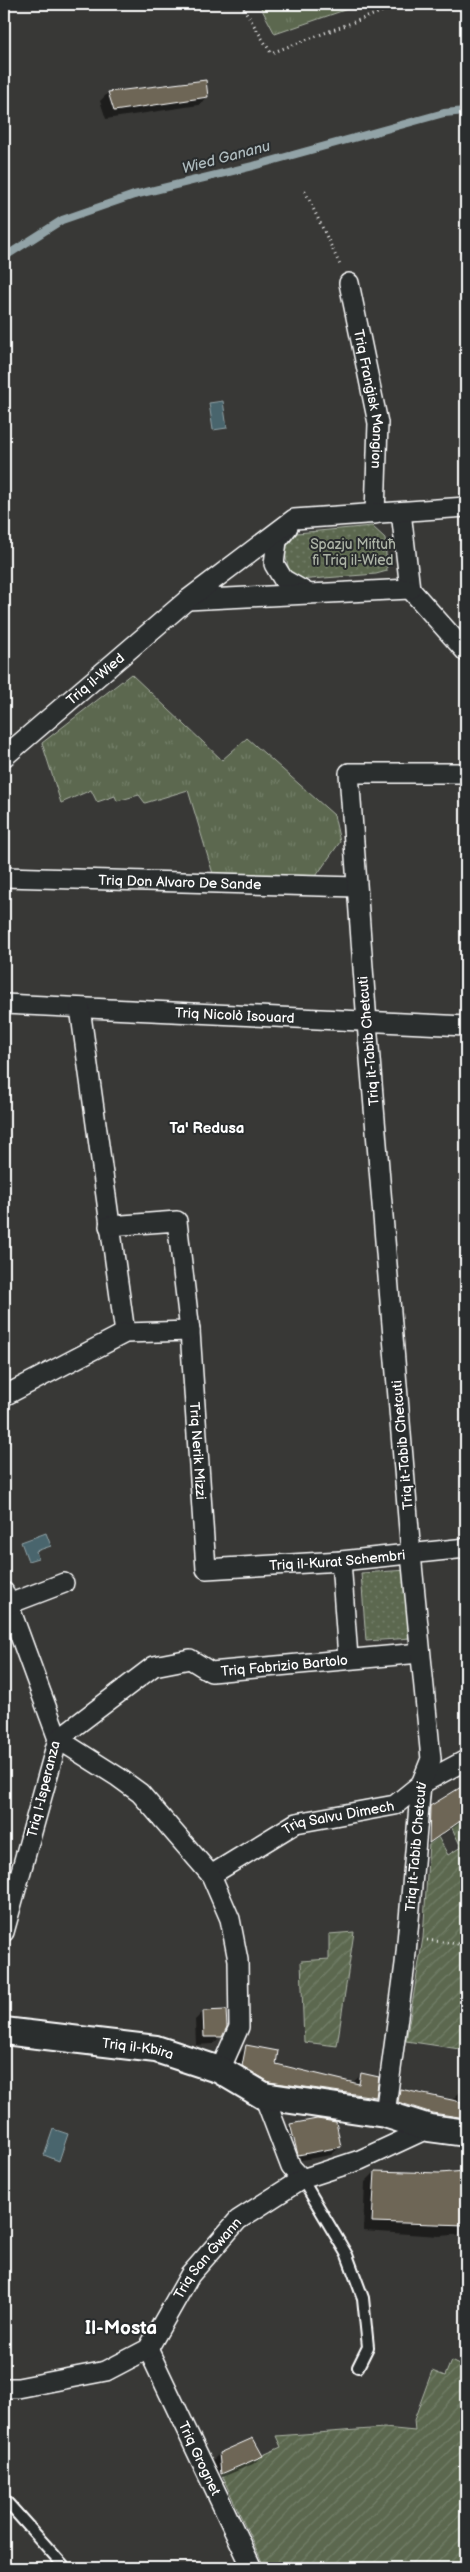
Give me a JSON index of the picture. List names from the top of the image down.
{
  "streets": {
    "main road": ["Triq il-Kbira"],
    "street": [
      "Triq Franġisk Mangion",
      "Triq il-Wied",
      "Triq Don Alvaro De Sande",
      "Triq Nicolò Isouard",
      "Triq it-Tabib Chetcuti",
      "Triq Nerik Mizzi",
      "Triq il-Kurat Schembri",
      "Triq Fabrizio Bartolo",
      "Triq l-Isperanza",
      "Triq Salvu Dimech",
      "Triq San Ġwann",
      "Triq Grognet"
    ]
  },
  "crossings": [
    ["Triq Don Alvaro De Sande", "Triq it-Tabib Chetcuti"],
    ["Triq Nicolò Isouard", "Triq it-Tabib Chetcuti"],
    ["Triq it-Tabib Chetcuti", "Triq il-Kurat Schembri"],
    ["Triq it-Tabib Chetcuti", "Triq Fabrizio Bartolo"],
    ["Triq it-Tabib Chetcuti", "Triq Salvu Dimech"],
    ["Triq it-Tabib Chetcuti", "Triq il-Kbira"],
    ["Triq Nerik Mizzi", "Triq il-Kurat Schembri"],
    ["Triq Fabrizio Bartolo", "Triq l-Isperanza"],
    ["Triq il-Kbira", "Triq San Ġwann"],
    ["Triq San Ġwann", "Triq Grognet"]
  ],
  "districts": ["Ta' Redusa", "Il-Mosta"],
  "water": ["Wied Gananu"],
  "parks": ["Spazju Miftuħ fi Triq il-Wied"]
}
